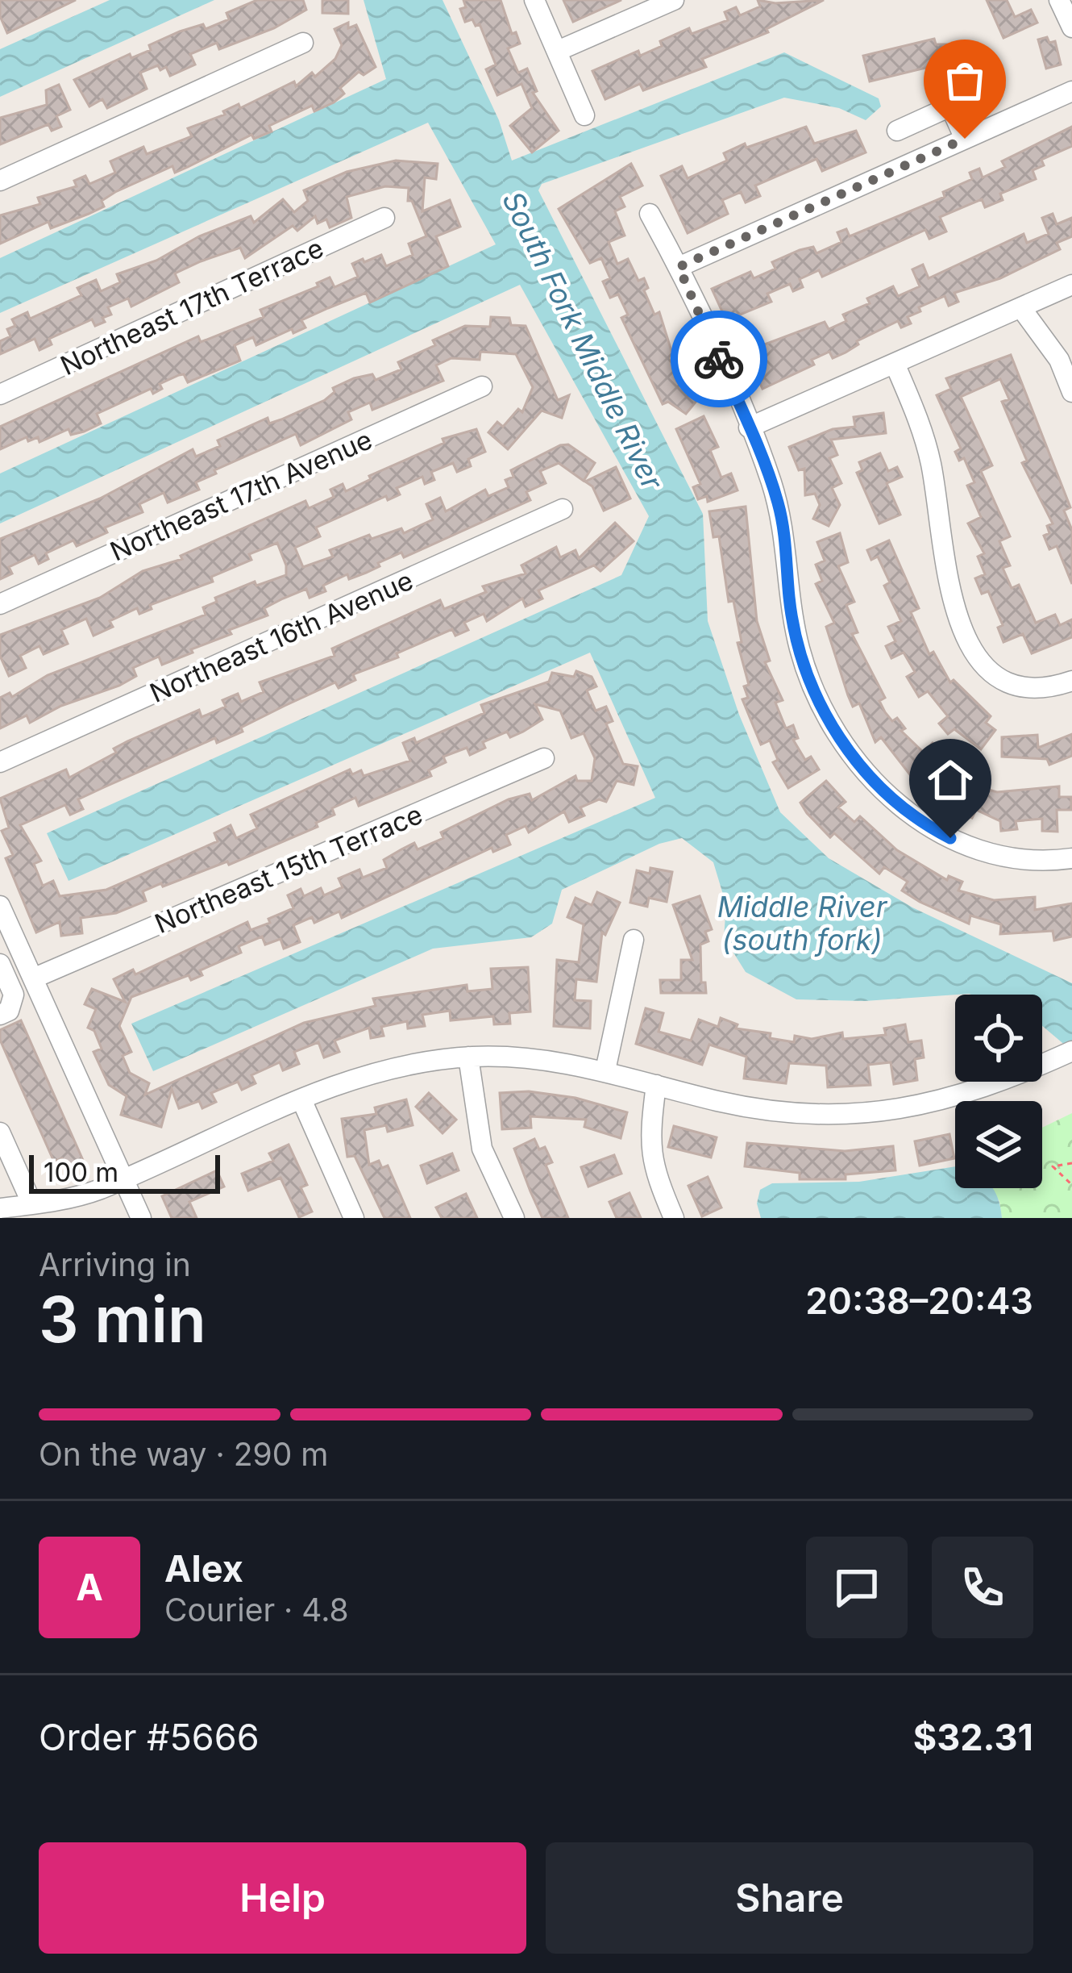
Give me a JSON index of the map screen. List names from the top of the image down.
{
  "streets": {
    "street": [
      "Northeast 17th Terrace",
      "Northeast 17th Avenue",
      "Northeast 16th Avenue",
      "Northeast 15th Terrace"
    ]
  },
  "water": ["South Fork Middle River", "Middle River (south fork)"],
  "scale_bar": "100 m",
  "page": {
    "scale": "100 m",
    "heading": ["3 min", "Arriving in", "20:38–20:43"],
    "panel": [
      "Alex",
      "Courier · 4.8",
      "Order #5666",
      "$32.31"
    ],
    "bar": "On the way · 290 m",
    "round": "A",
    "buttons": ["Help", "Share"]
  }
}
